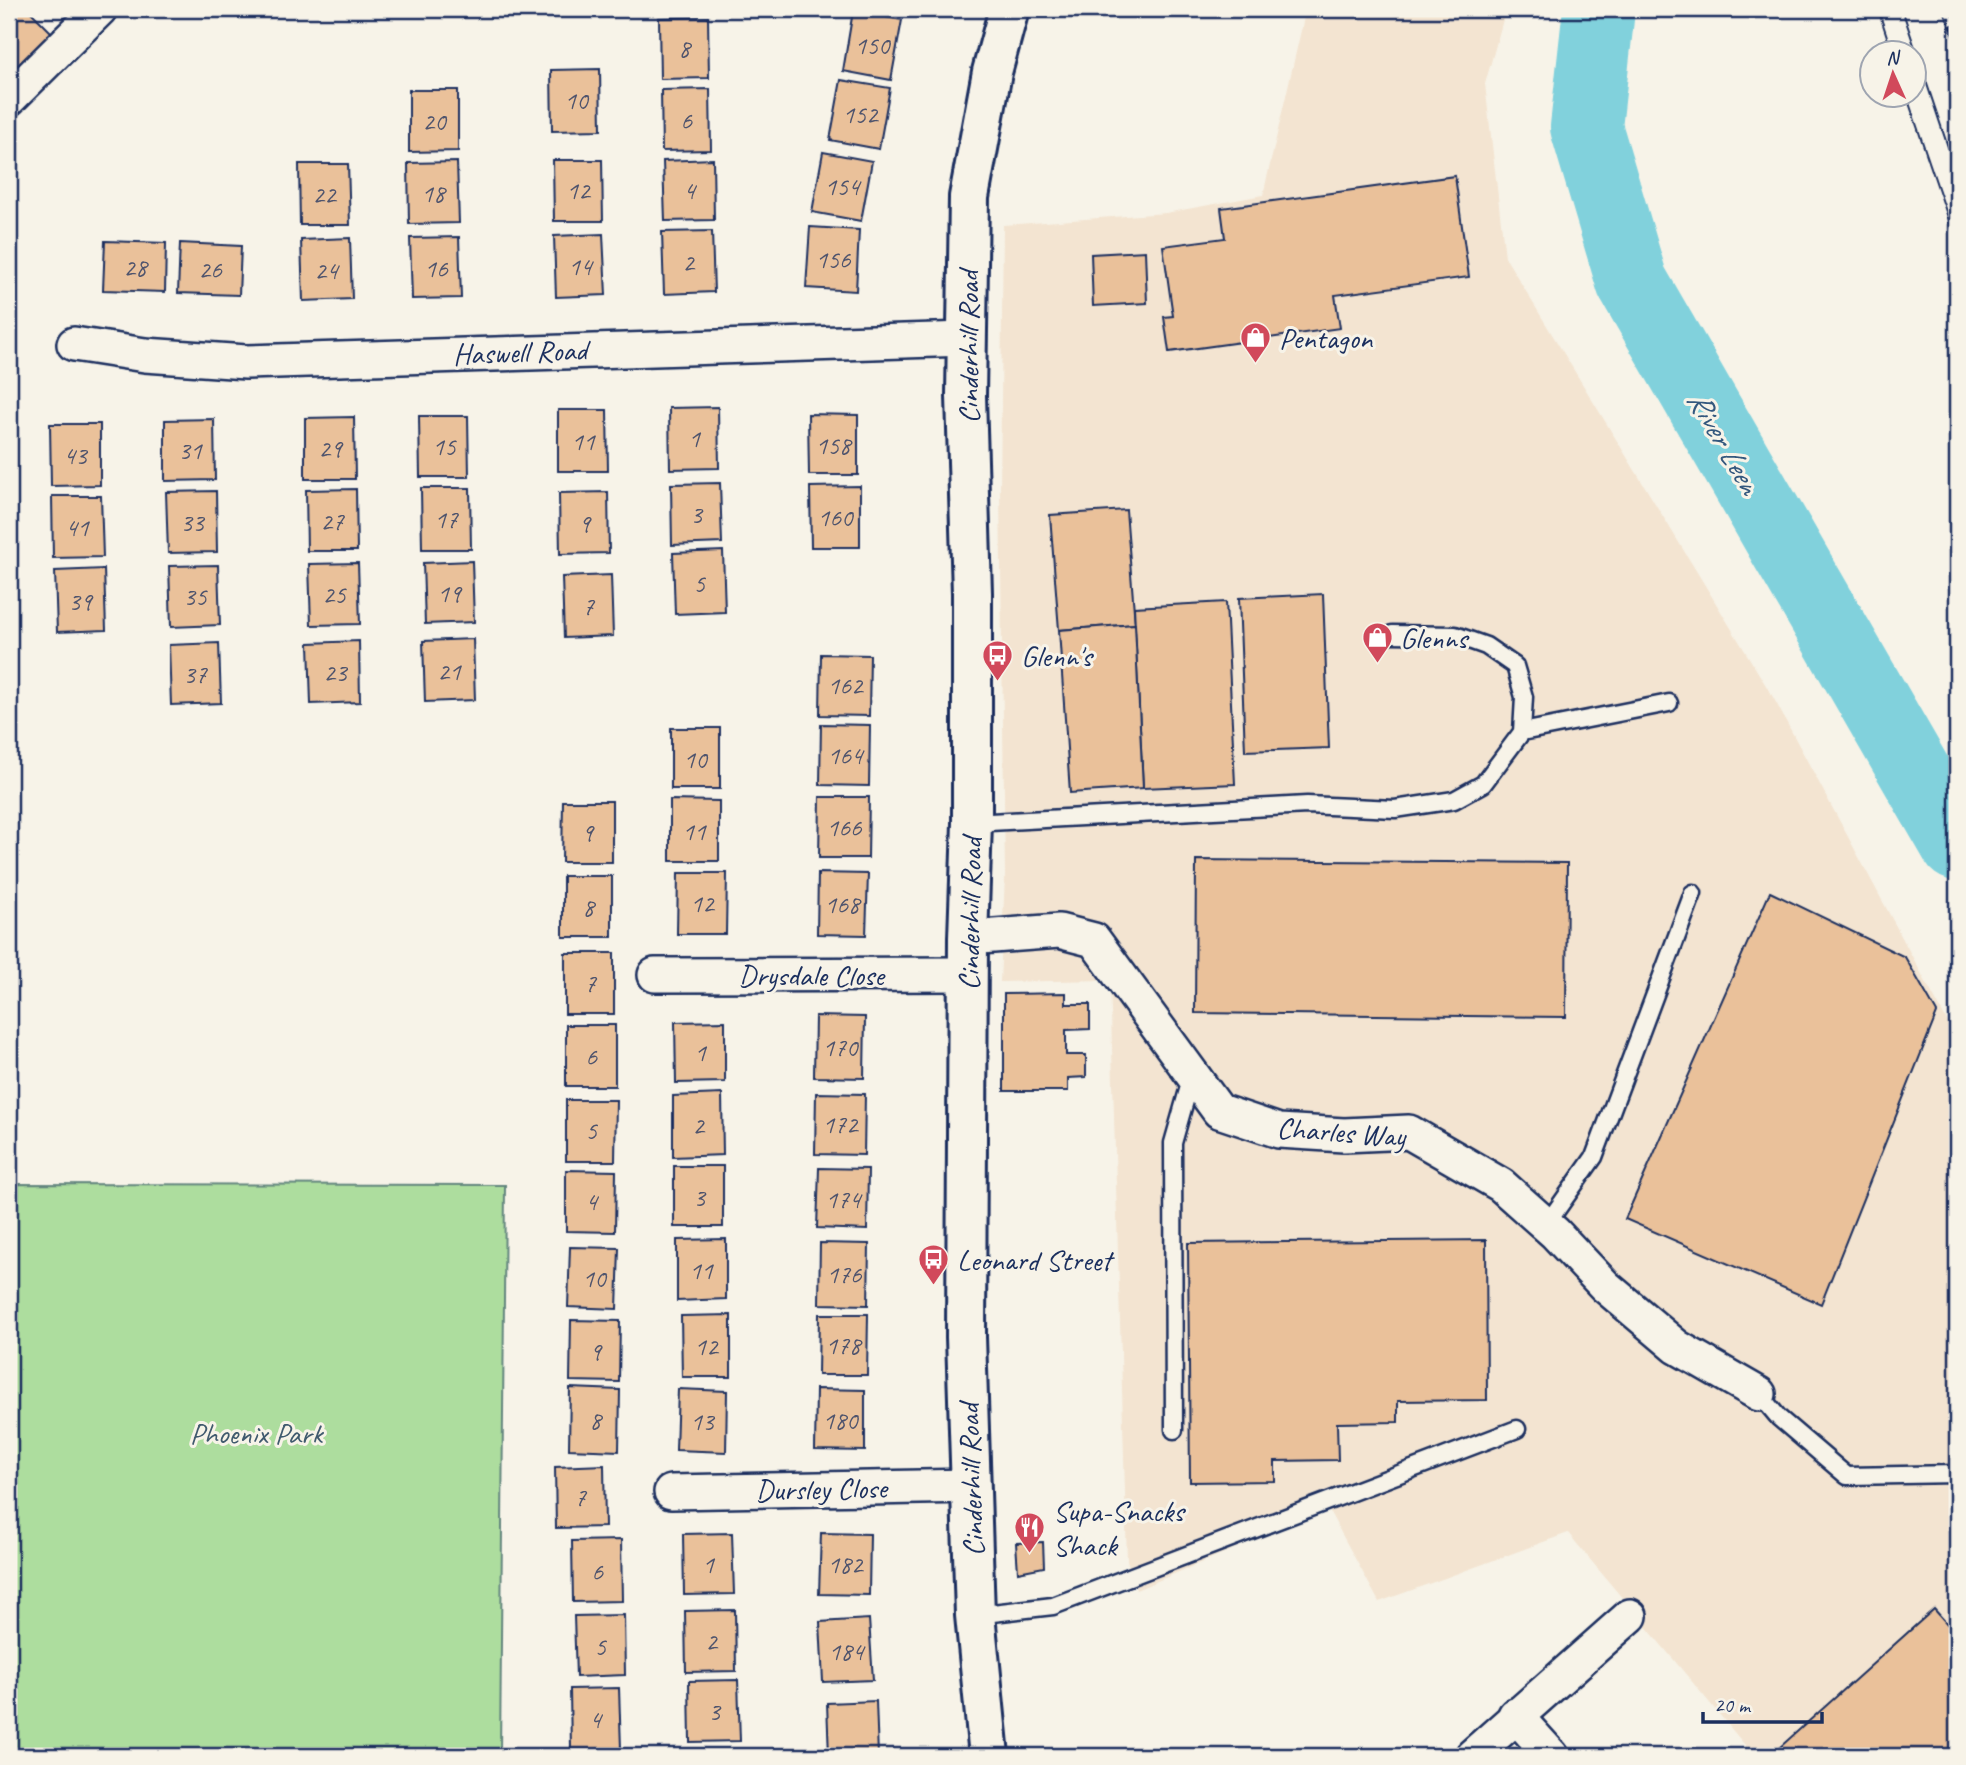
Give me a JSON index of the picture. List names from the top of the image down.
{
  "streets": {
    "street": [
      "Cinderhill Road",
      "Haswell Road",
      "Drysdale Close",
      "Charles Way",
      "Dursley Close"
    ]
  },
  "crossings": [
    ["Cinderhill Road", "Haswell Road"],
    ["Cinderhill Road", "Drysdale Close"],
    ["Cinderhill Road", "Charles Way"],
    ["Cinderhill Road", "Dursley Close"],
    ["Drysdale Close", "Charles Way"]
  ],
  "water": ["River Leen"],
  "parks": ["Phoenix Park"],
  "places": {
    "shop": ["Pentagon", "Glenns"],
    "bus stop": ["Glenn's", "Leonard Street"],
    "restaurant": ["Supa-Snacks Shack"]
  },
  "house_numbers": [
    "150",
    "8",
    "10",
    "152",
    "6",
    "20",
    "154",
    "12",
    "4",
    "18",
    "22",
    "156",
    "2",
    "14",
    "28",
    "16",
    "26",
    "24",
    "1",
    "11",
    "158",
    "15",
    "29",
    "31",
    "43",
    "3",
    "160",
    "17",
    "27",
    "33",
    "9",
    "41",
    "5",
    "19",
    "25",
    "35",
    "39",
    "7",
    "21",
    "23",
    "37",
    "162",
    "164",
    "10",
    "166",
    "11",
    "9",
    "12",
    "168",
    "8",
    "7",
    "170",
    "1",
    "6",
    "172",
    "2",
    "5",
    "3",
    "174",
    "4",
    "11",
    "176",
    "10",
    "178",
    "12",
    "9",
    "8",
    "180",
    "13",
    "7",
    "1",
    "182",
    "6",
    "2",
    "5",
    "184",
    "3",
    "4"
  ],
  "scale_bar": "20 m",
  "north": "top"
}
